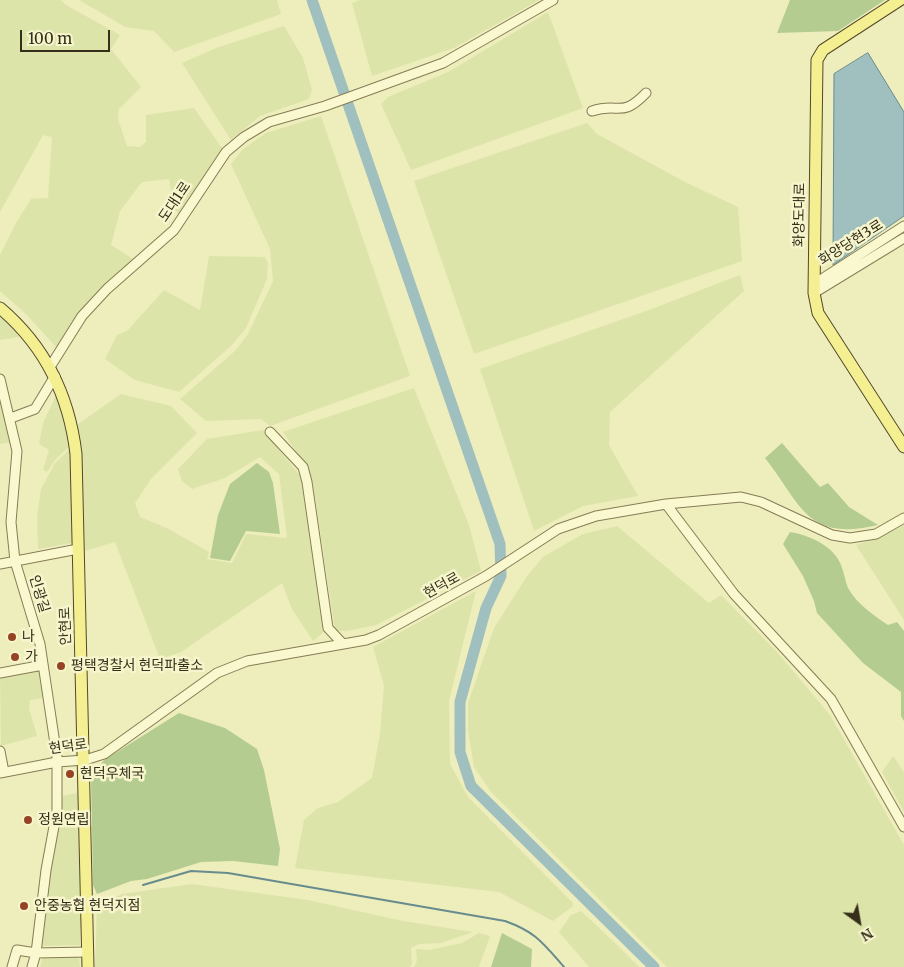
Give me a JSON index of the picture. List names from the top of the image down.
{
  "streets": {
    "main road": ["화양도대로", "안현로"],
    "street": [
      "도대1로",
      "화양당현3로",
      "현덕로",
      "인광길"
    ]
  },
  "crossings": [
    ["도대1로", "인광길"],
    ["도대1로", "안현로"],
    ["화양도대로", "화양당현3로"],
    ["현덕로", "인광길"],
    ["현덕로", "안현로"]
  ],
  "places": [
    "나",
    "가",
    "평택경찰서 현덕파출소",
    "현덕우체국",
    "정원연립",
    "안중농협 현덕지점"
  ],
  "scale_bar": "100 m",
  "north": "bottom right"
}
